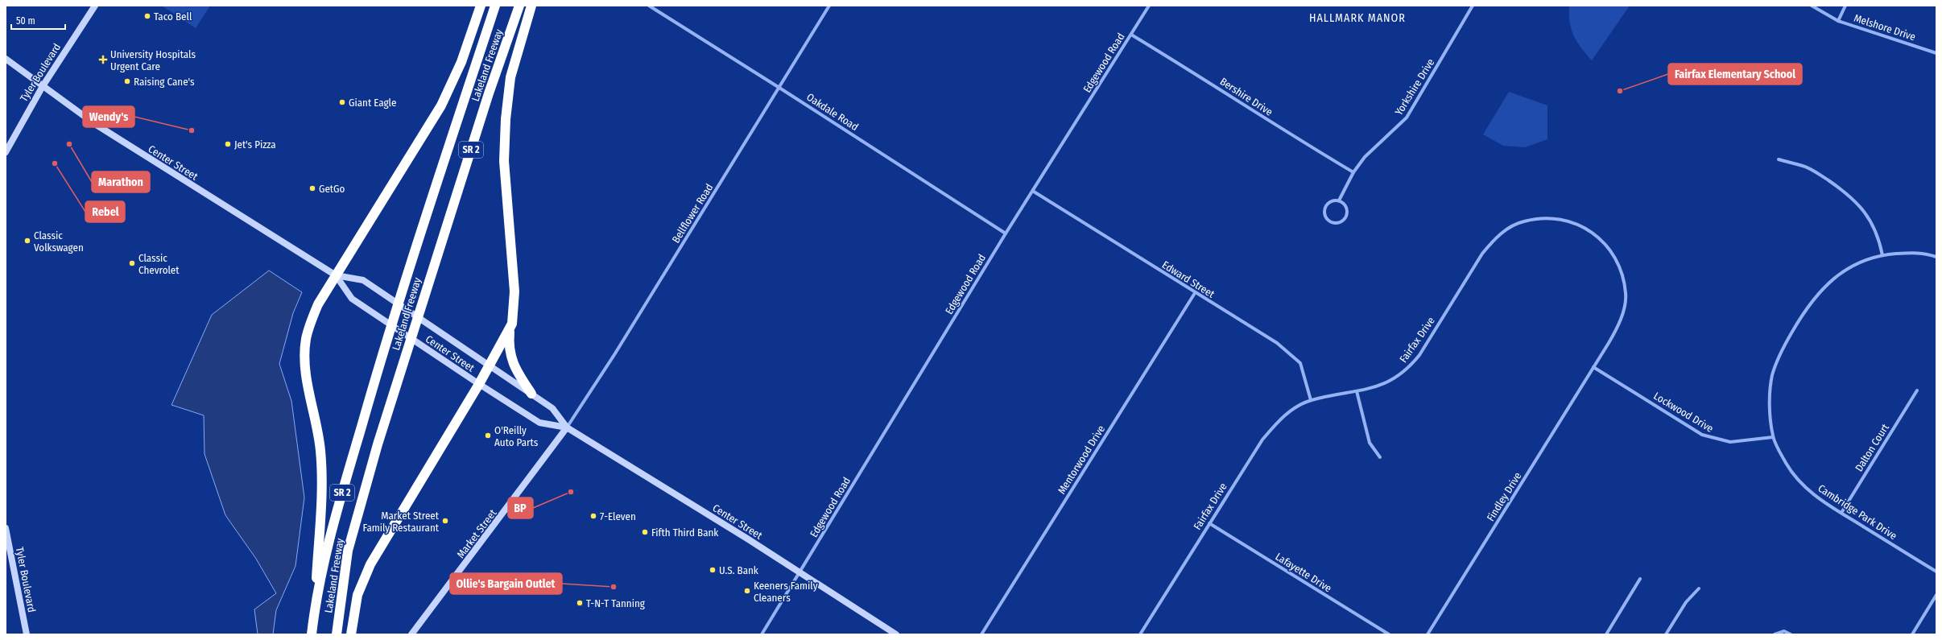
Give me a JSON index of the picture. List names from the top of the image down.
{
  "streets": {
    "highway": ["Lakeland Freeway", "SR 2"],
    "main road": ["Tyler Boulevard", "Center Street", "Market Street"],
    "street": [
      "Melshore Drive",
      "Edgewood Road",
      "Yorkshire Drive",
      "Bershire Drive",
      "Oakdale Road",
      "Bellflower Road",
      "Edward Street",
      "Fairfax Drive",
      "Lockwood Drive",
      "Dalton Court",
      "Mentorwood Drive",
      "Findley Drive",
      "Cambridge Park Drive",
      "Lafayette Drive"
    ]
  },
  "crossings": [
    ["Edgewood Road", "Bershire Drive"],
    ["Edgewood Road", "Oakdale Road"],
    ["Edgewood Road", "Center Street"],
    ["Edgewood Road", "Edward Street"],
    ["Tyler Boulevard", "Center Street"],
    ["Yorkshire Drive", "Bershire Drive"],
    ["Oakdale Road", "Bellflower Road"],
    ["Center Street", "Bellflower Road"],
    ["Center Street", "Market Street"],
    ["Bellflower Road", "Market Street"],
    ["Edward Street", "Fairfax Drive"],
    ["Edward Street", "Mentorwood Drive"],
    ["Fairfax Drive", "Lockwood Drive"],
    ["Fairfax Drive", "Findley Drive"],
    ["Fairfax Drive", "Lafayette Drive"],
    ["Lockwood Drive", "Findley Drive"],
    ["Lockwood Drive", "Cambridge Park Drive"],
    ["Dalton Court", "Cambridge Park Drive"]
  ],
  "districts": ["HALLMARK MANOR"],
  "places": {
    "other": [
      "Taco Bell",
      "Raising Cane's",
      "Fairfax Elementary School",
      "Giant Eagle",
      "Wendy's",
      "Marathon",
      "Jet's Pizza",
      "Rebel",
      "GetGo",
      "Classic Volkswagen",
      "Classic Chevrolet",
      "O'Reilly Auto Parts",
      "BP",
      "7-Eleven",
      "Market Street Family Restaurant",
      "Fifth Third Bank",
      "U.S. Bank",
      "Ollie's Bargain Outlet",
      "Keeners Family Cleaners",
      "T-N-T Tanning"
    ],
    "health": ["University Hospitals Urgent Care"]
  },
  "scale_bar": "50 m"
}
